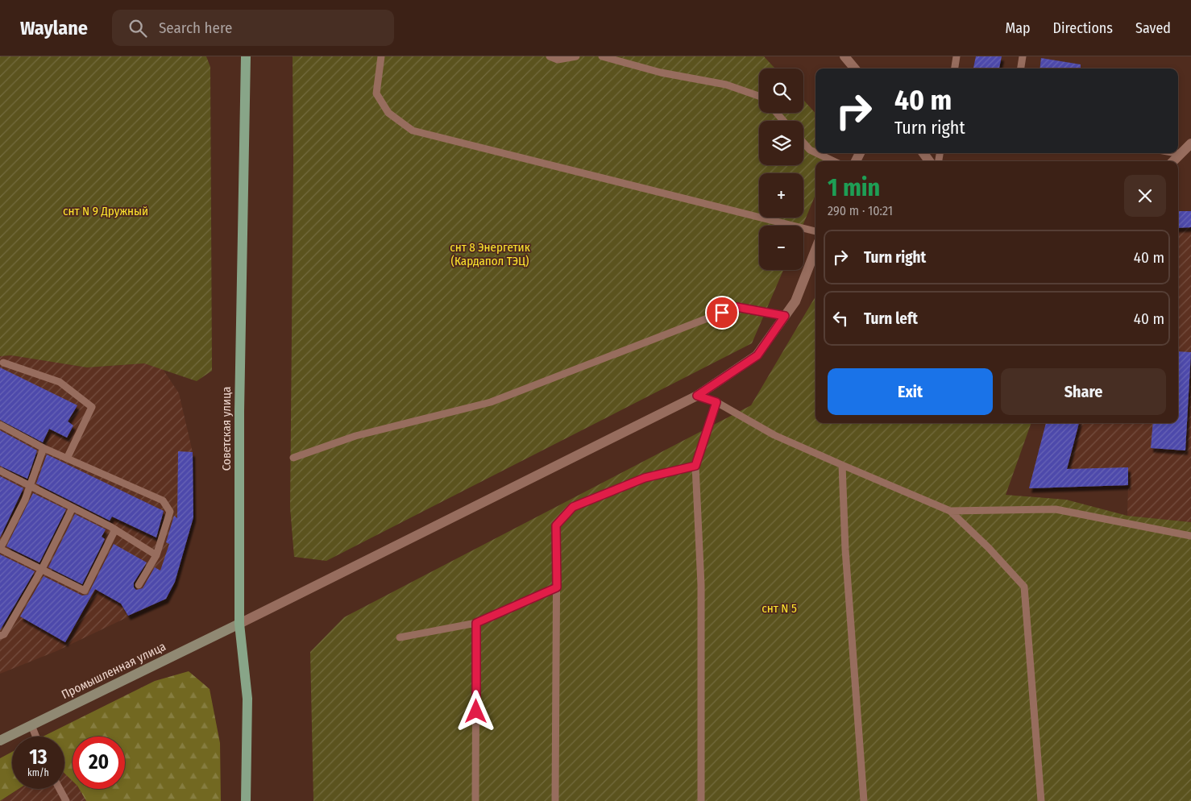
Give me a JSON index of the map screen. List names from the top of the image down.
{
  "streets": {
    "main road": ["Советская улица", "Промышленная улица"]
  },
  "crossings": [
    ["Советская улица", "Промышленная улица"]
  ],
  "parks": ["снт N 9 Дружный", "снт 8 Энергетик (Кардапол ТЭЦ)", "снт N 5"],
  "page": {
    "header": "Waylane",
    "search": "Search here",
    "nav": ["Map", "Directions", "Saved"],
    "map_buttons": ["+", "−"],
    "turn": ["40 m", "Turn right"],
    "heading": ["1 min", "290 m · 10:21"],
    "list": [
      {
        "name": "Turn right",
        "value": "40 m"
      },
      {
        "name": "Turn left",
        "value": "40 m"
      }
    ],
    "buttons": ["Exit", "Share"],
    "speed": "13 km/h",
    "limit": "20"
  }
}
